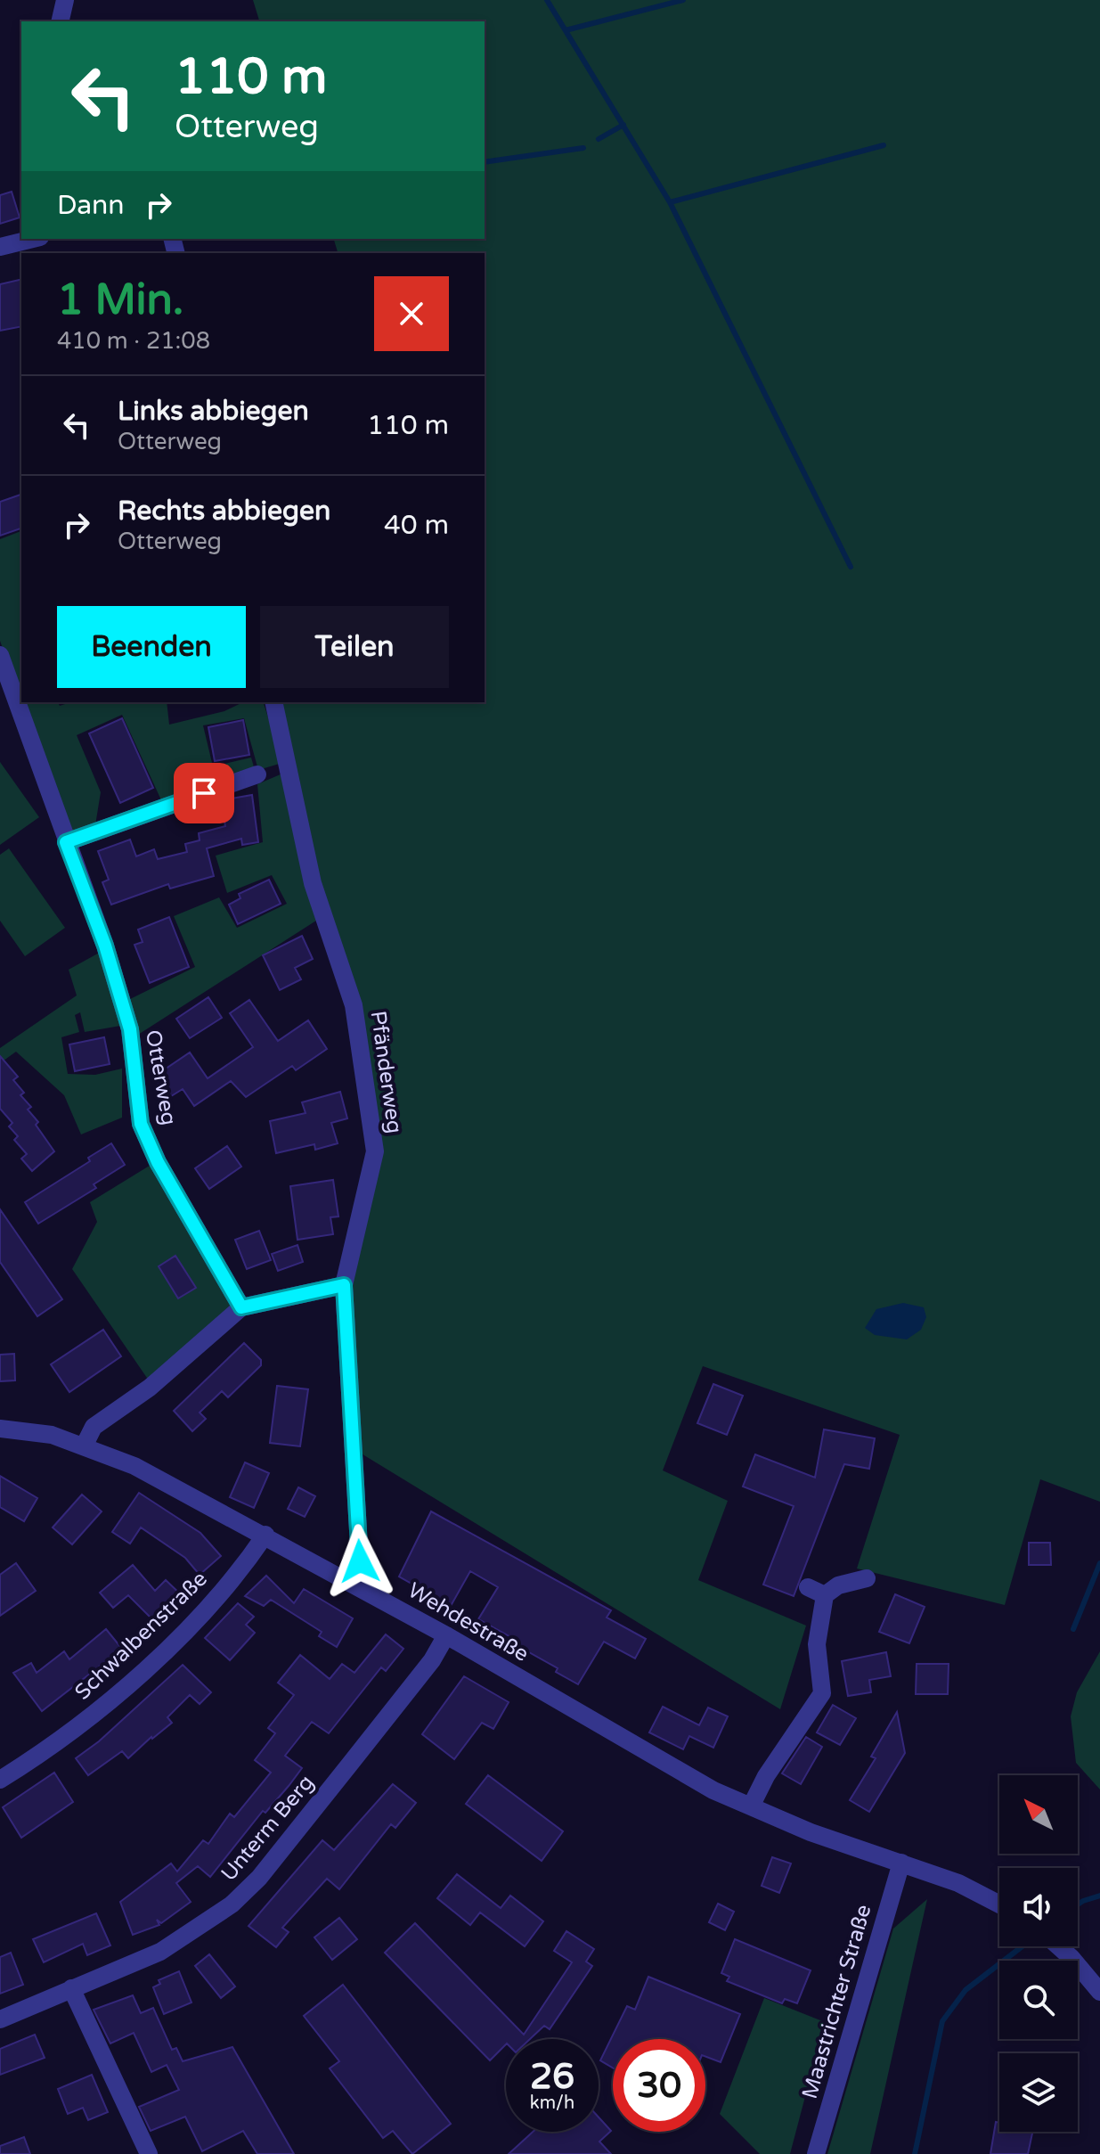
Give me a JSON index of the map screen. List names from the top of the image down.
{
  "streets": {
    "street": [
      "Pfänderweg",
      "Otterweg",
      "Wehdestraße",
      "Schwalbenstraße",
      "Unterm Berg",
      "Maastrichter Straße"
    ]
  },
  "crossings": [
    ["Pfänderweg", "Wehdestraße"],
    ["Wehdestraße", "Schwalbenstraße"],
    ["Wehdestraße", "Unterm Berg"],
    ["Wehdestraße", "Maastrichter Straße"]
  ],
  "north": "top left",
  "page": {
    "turn": ["110 m", "Otterweg"],
    "then": "Dann",
    "heading": ["1 Min.", "410 m · 21:08"],
    "list": [
      {
        "name": "Links abbiegen",
        "note": "Otterweg",
        "value": "110 m"
      },
      {
        "name": "Rechts abbiegen",
        "note": "Otterweg",
        "value": "40 m"
      }
    ],
    "buttons": ["Beenden", "Teilen"],
    "speed": "26 km/h",
    "limit": "30"
  }
}
